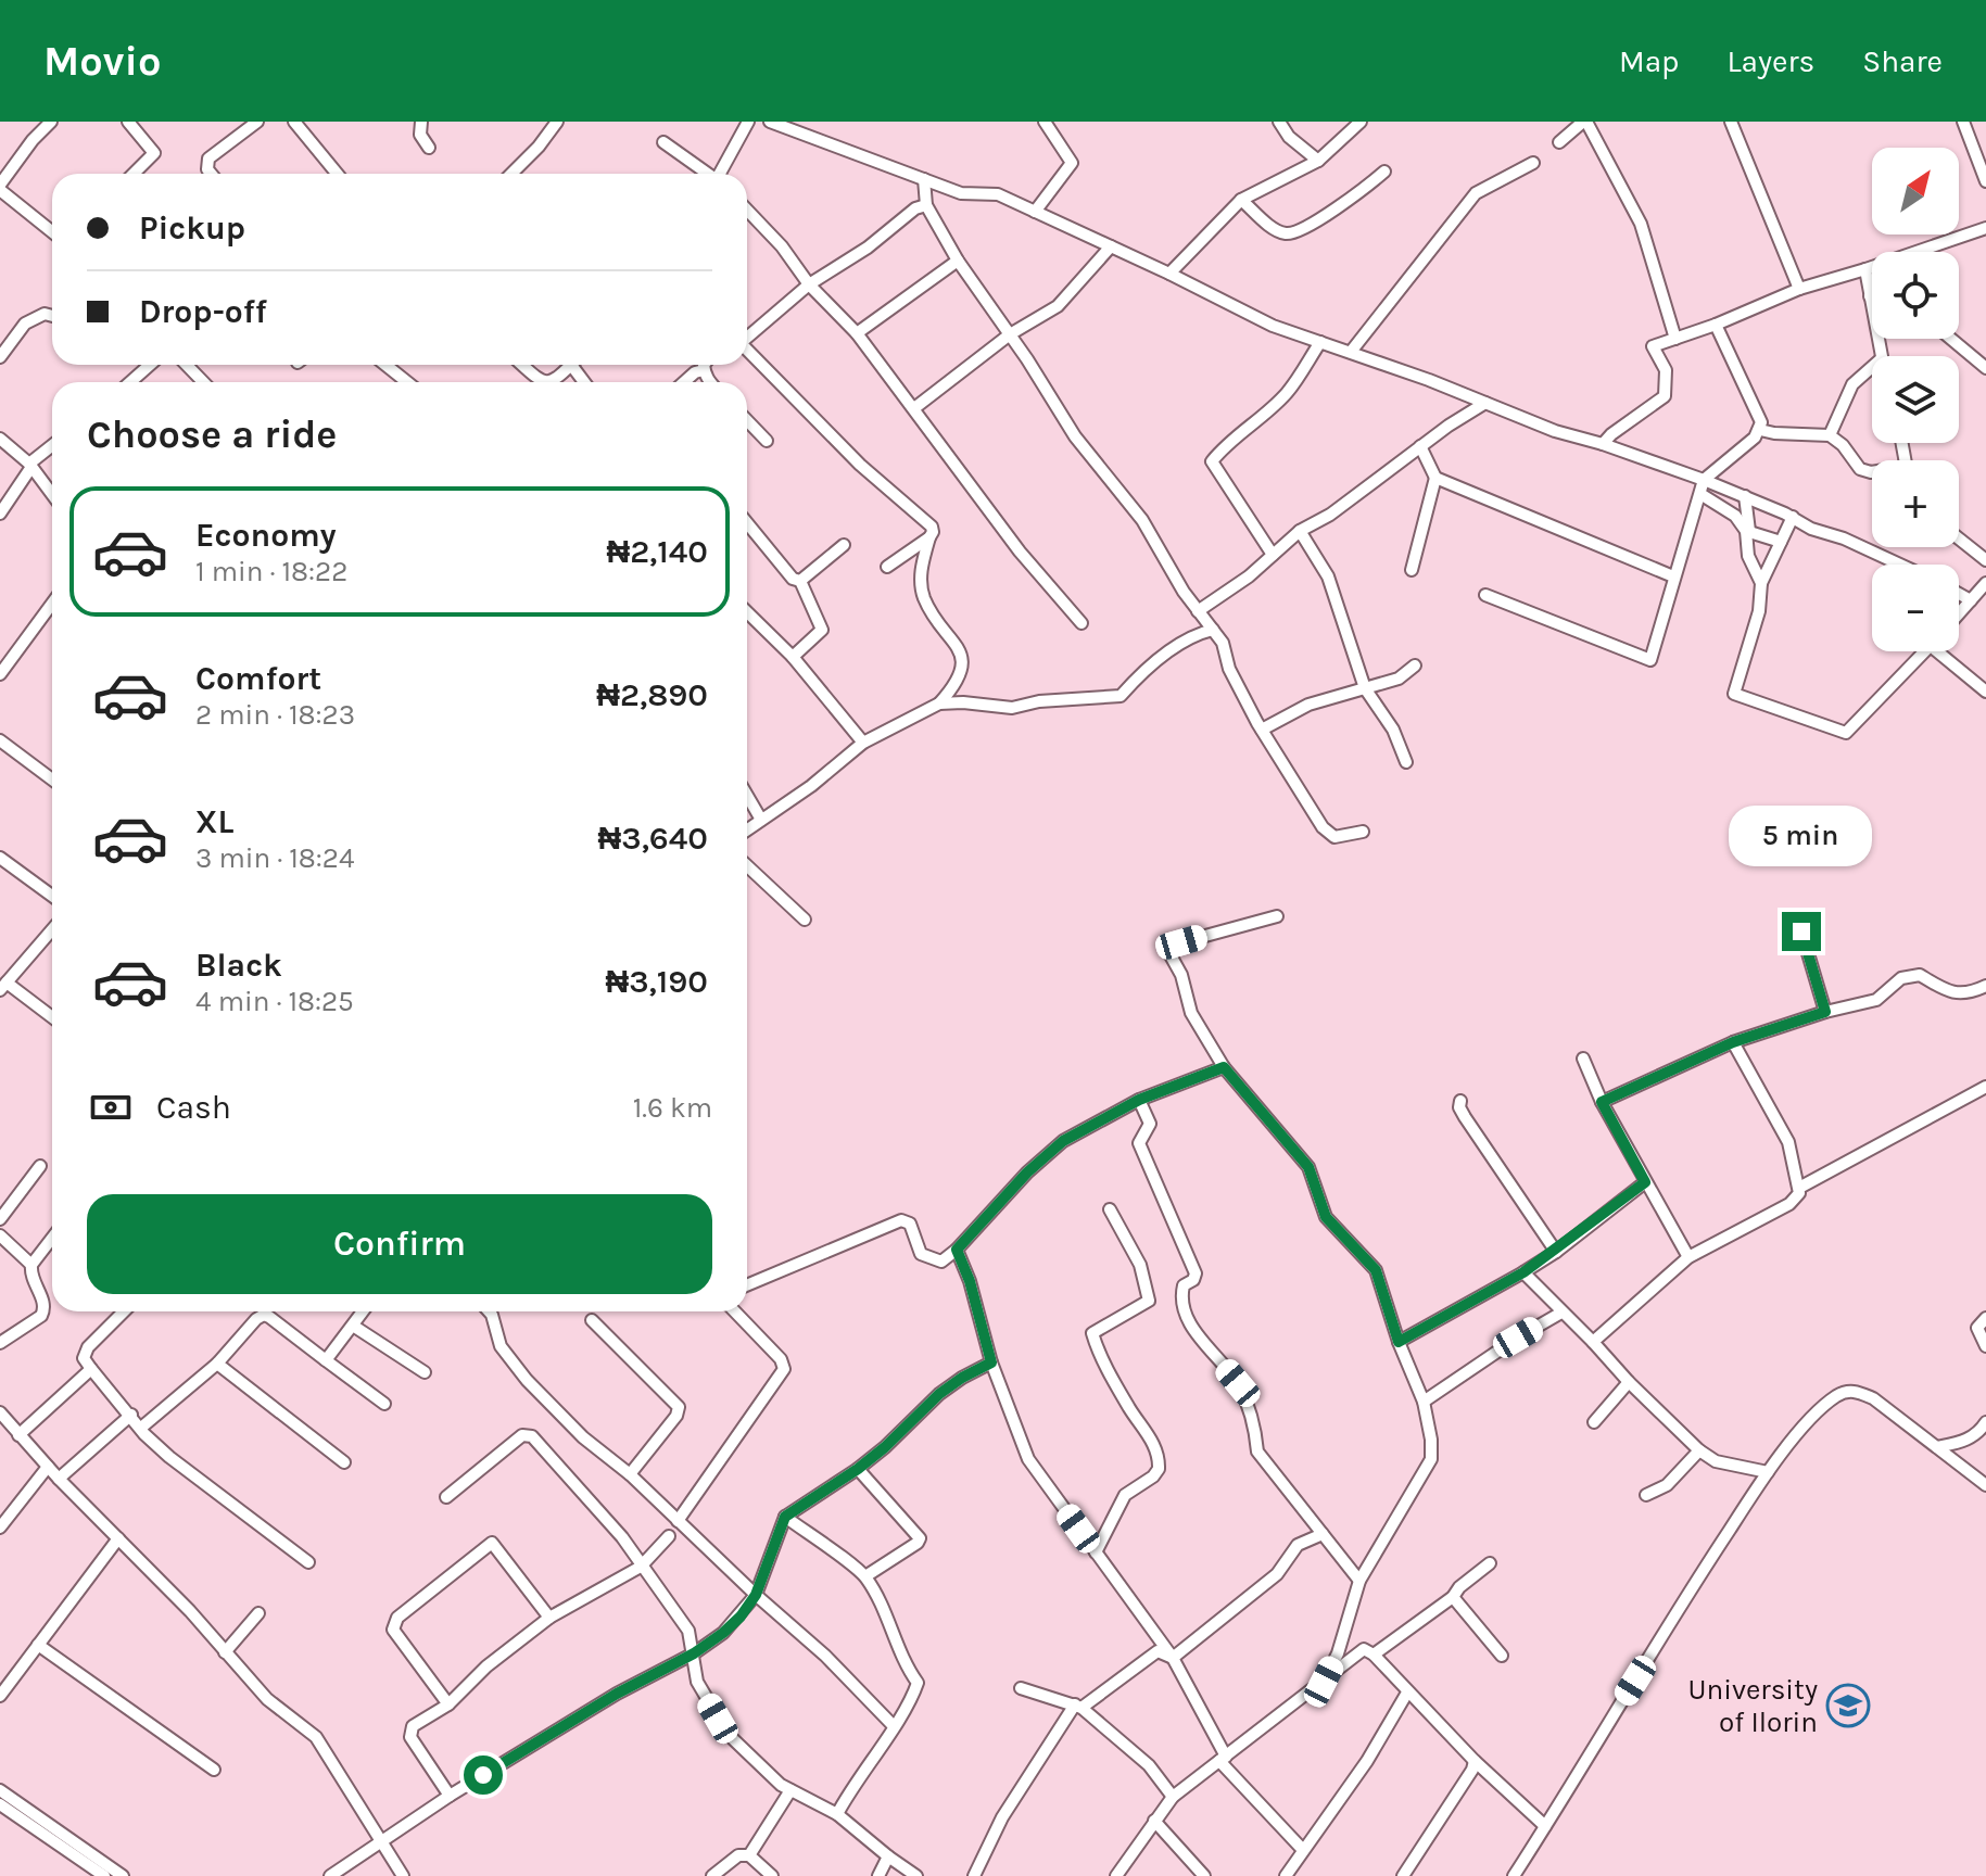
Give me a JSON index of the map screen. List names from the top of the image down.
{
  "places": {
    "school or university": ["University of Ilorin"]
  },
  "north": "top right",
  "page": {
    "header": "Movio",
    "nav": ["Map", "Layers", "Share"],
    "map_buttons": ["+", "−"],
    "banner": ["Pickup", "Drop-off"],
    "heading": "Choose a ride",
    "list": [
      {
        "name": "Economy",
        "note": "1 min · 18:22",
        "value": "₦2,140"
      },
      {
        "name": "Comfort",
        "note": "2 min · 18:23",
        "value": "₦2,890"
      },
      {
        "name": "XL",
        "note": "3 min · 18:24",
        "value": "₦3,640"
      },
      {
        "name": "Black",
        "note": "4 min · 18:25",
        "value": "₦3,190"
      }
    ],
    "bubble": "5 min",
    "pay": ["Cash", "1.6 km"],
    "buttons": "Confirm"
  }
}
